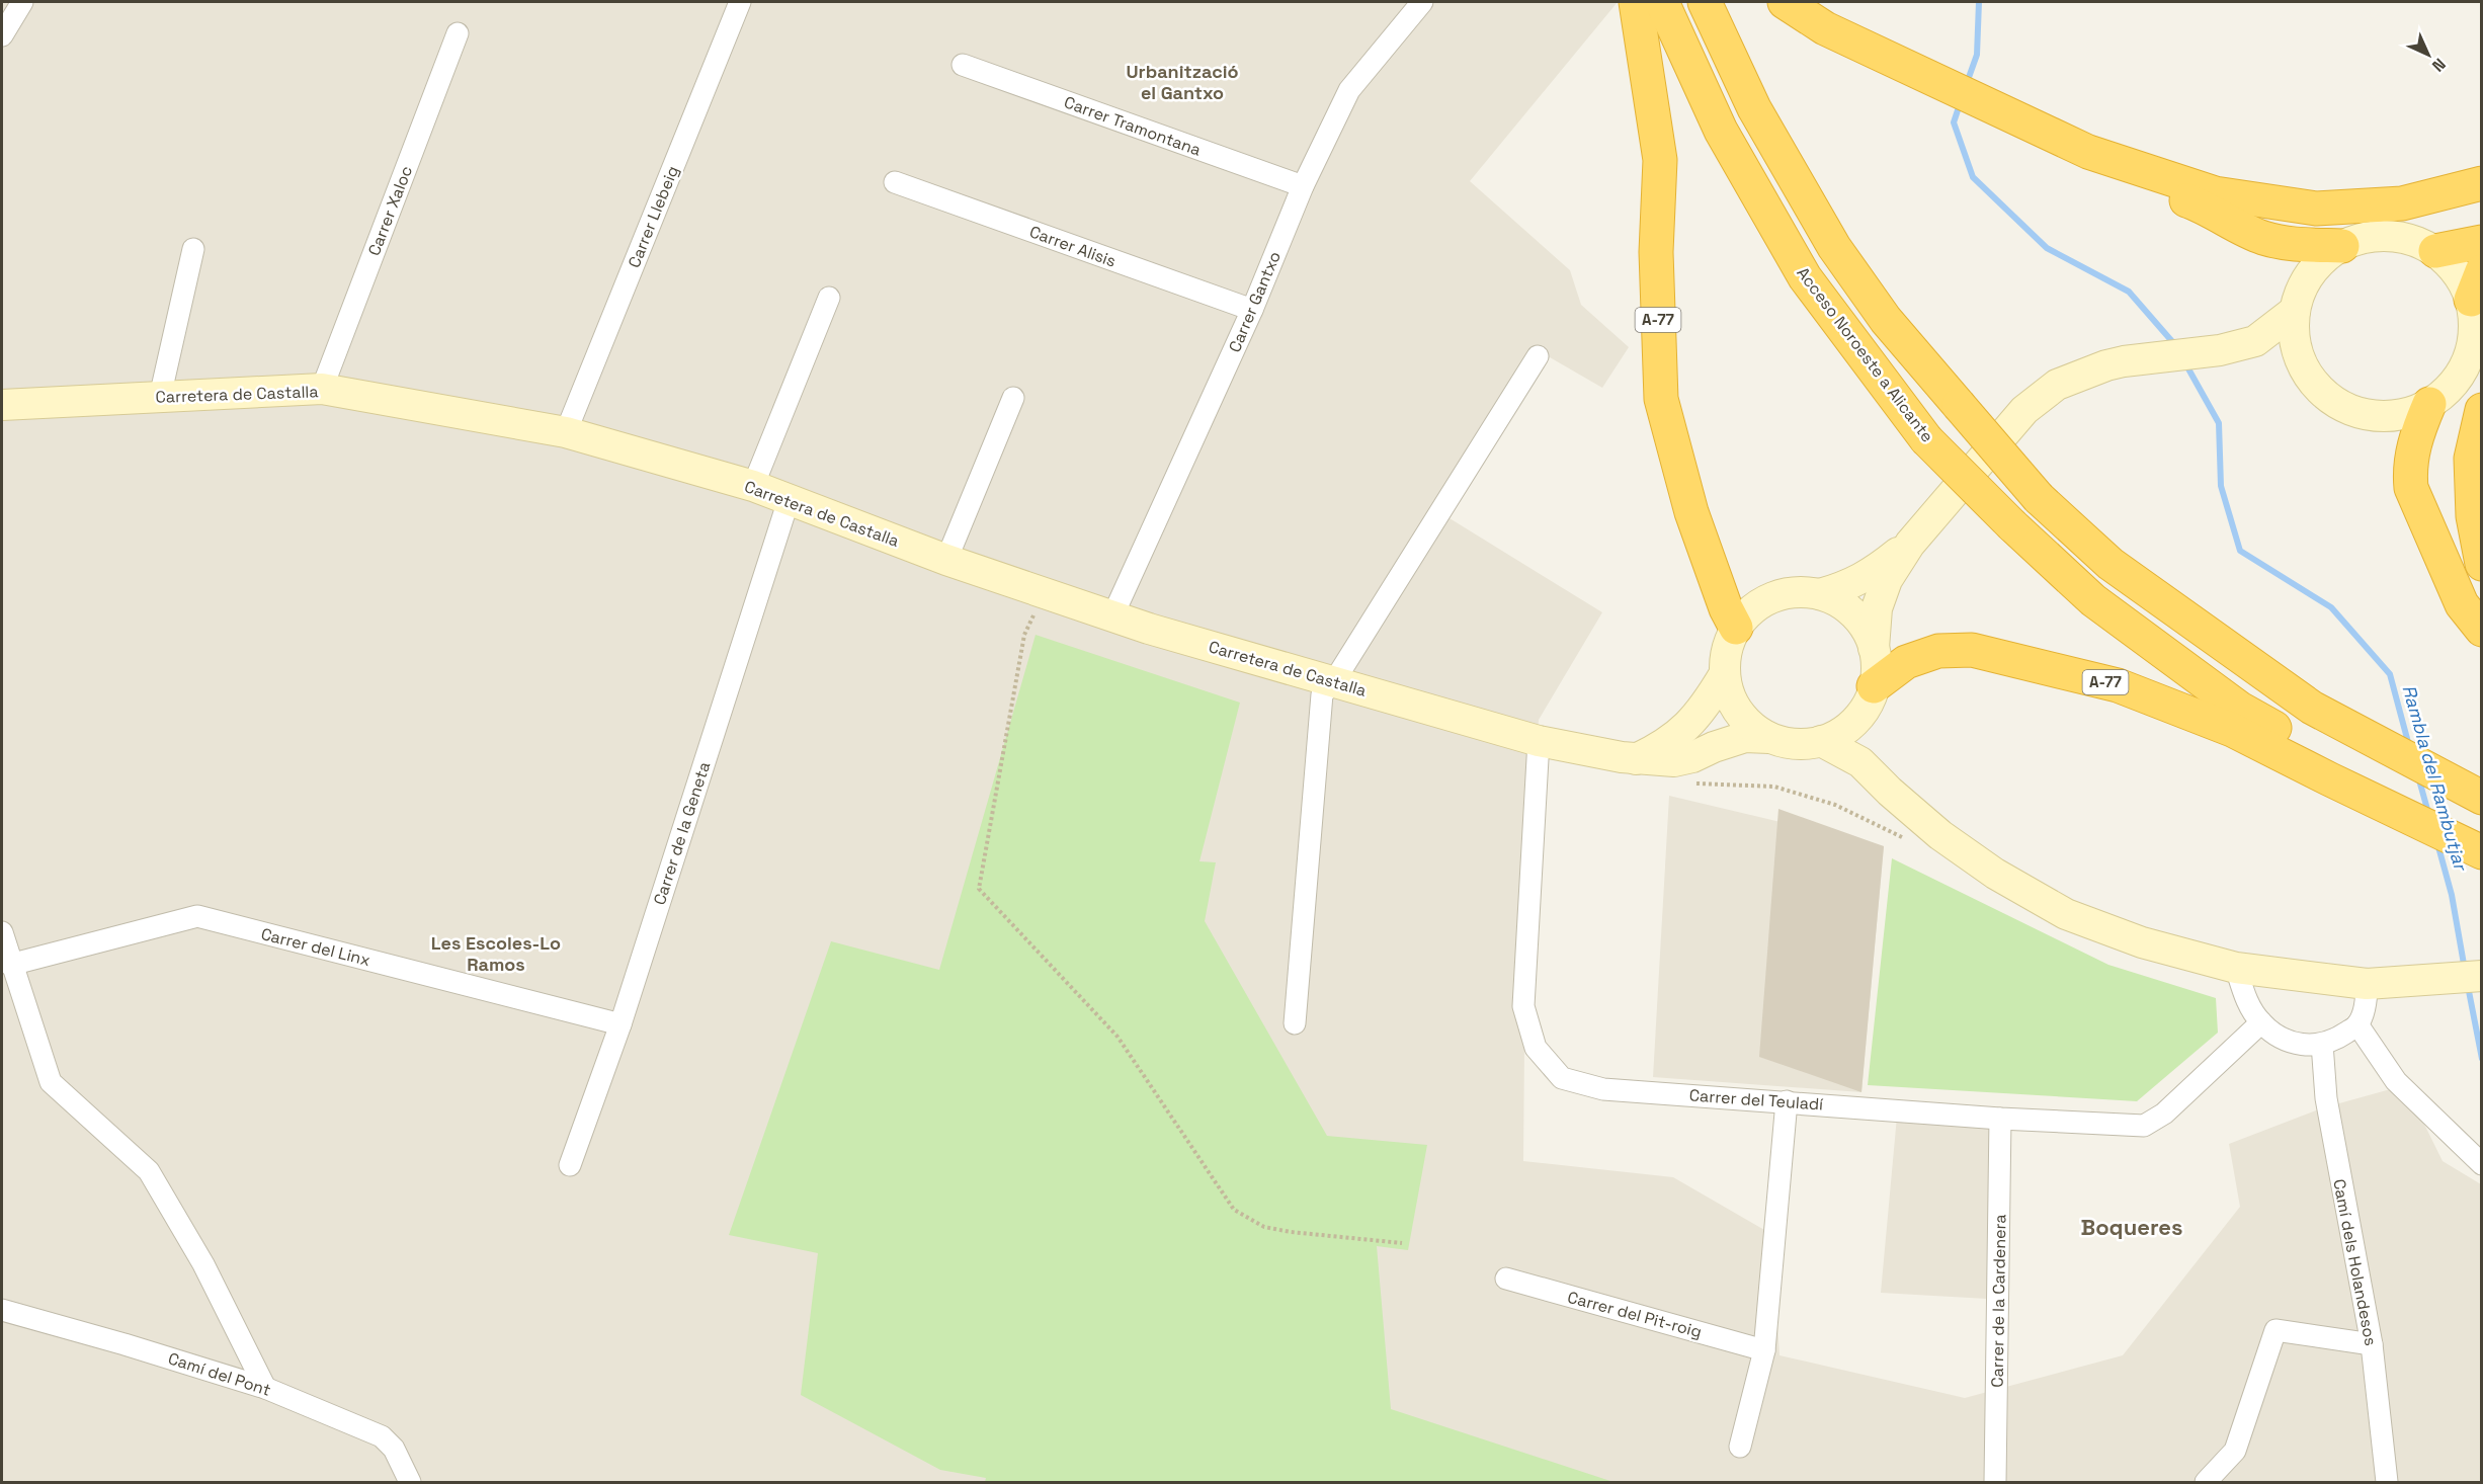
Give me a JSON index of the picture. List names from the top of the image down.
{
  "streets": {
    "highway": ["A-77", "Acceso Noroeste a Alicante"],
    "main road": ["Carretera de Castalla"],
    "street": [
      "Carrer Tramontana",
      "Carrer Xaloc",
      "Carrer Llebeig",
      "Carrer Alisis",
      "Carrer Gantxo",
      "Carrer de la Geneta",
      "Carrer del Linx",
      "Carrer del Teuladí",
      "Camí dels Holandesos",
      "Carrer de la Cardenera",
      "Carrer del Pit-roig",
      "Camí del Pont"
    ]
  },
  "crossings": [
    ["Carrer Tramontana", "Carrer Gantxo"],
    ["Carrer Xaloc", "Carretera de Castalla"],
    ["Carrer Llebeig", "Carretera de Castalla"],
    ["Carrer Alisis", "Carrer Gantxo"],
    ["Carrer Gantxo", "Carretera de Castalla"],
    ["A-77", "Acceso Noroeste a Alicante"],
    ["A-77", "Carretera de Castalla"],
    ["Carretera de Castalla", "Carrer de la Geneta"],
    ["Carretera de Castalla", "Carrer del Teuladí"],
    ["Carrer de la Geneta", "Carrer del Linx"],
    ["Carrer del Teuladí", "Carrer de la Cardenera"]
  ],
  "districts": ["Urbanització el Gantxo", "Les Escoles-Lo Ramos", "Boqueres"],
  "water": ["Rambla del Rambutjar"],
  "north": "bottom right"
}
